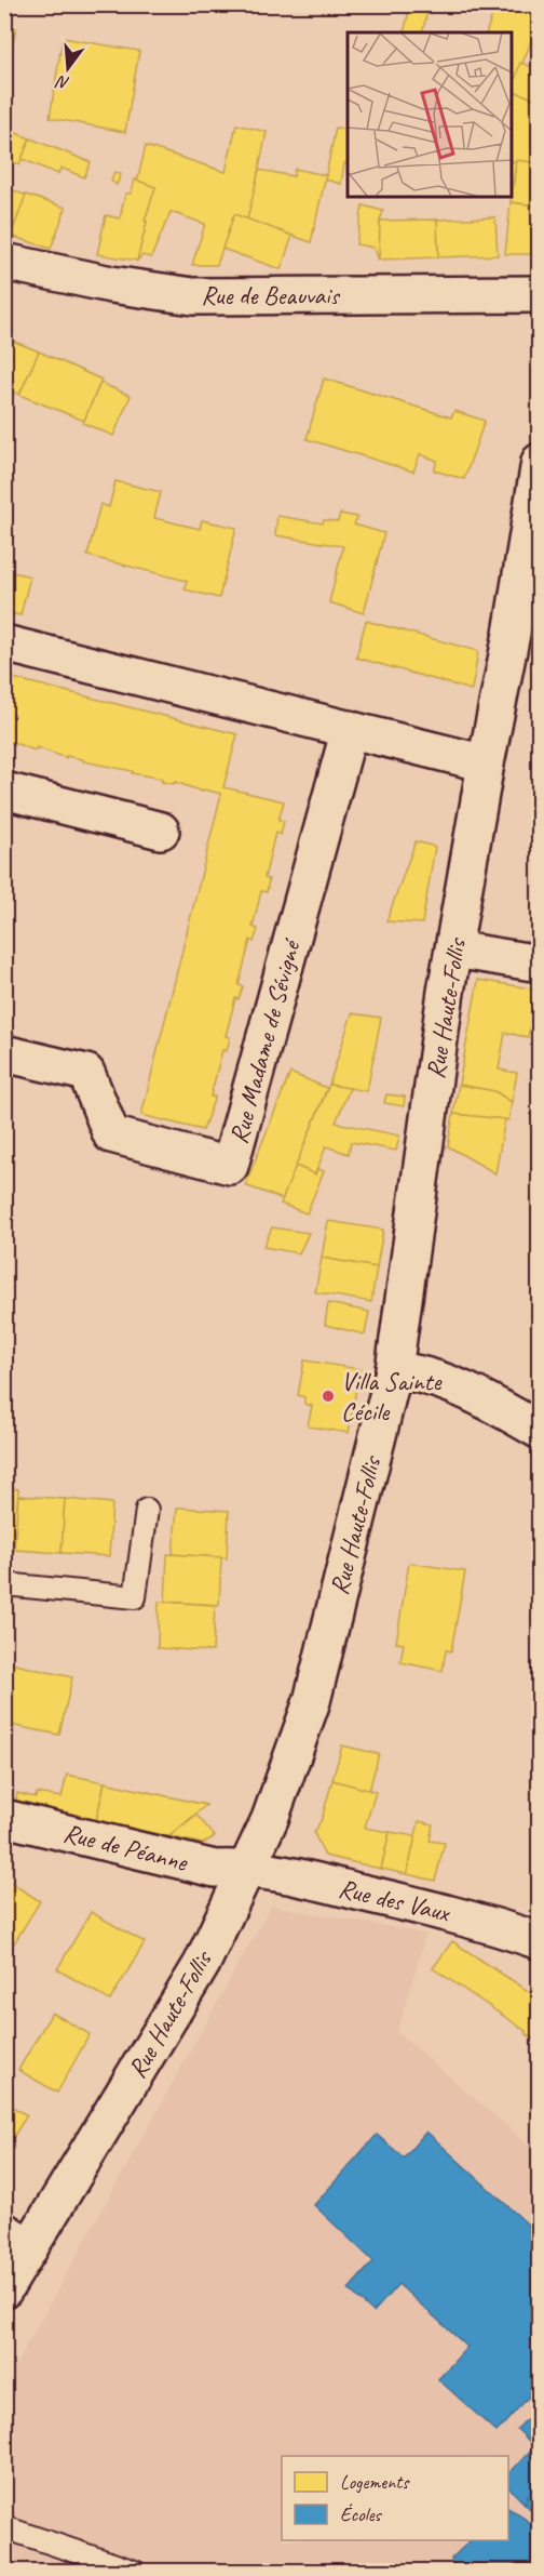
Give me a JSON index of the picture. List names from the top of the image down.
{
  "streets": {
    "street": [
      "Rue de Beauvais",
      "Rue Haute-Follis",
      "Rue Madame de Sévigné",
      "Rue de Péanne",
      "Rue des Vaux"
    ]
  },
  "crossings": [
    ["Rue Haute-Follis", "Rue de Péanne"],
    ["Rue Haute-Follis", "Rue des Vaux"],
    ["Rue de Péanne", "Rue des Vaux"]
  ],
  "places": ["Villa Sainte Cécile"],
  "legend": ["Logements", "Écoles"],
  "north": "bottom"
}
